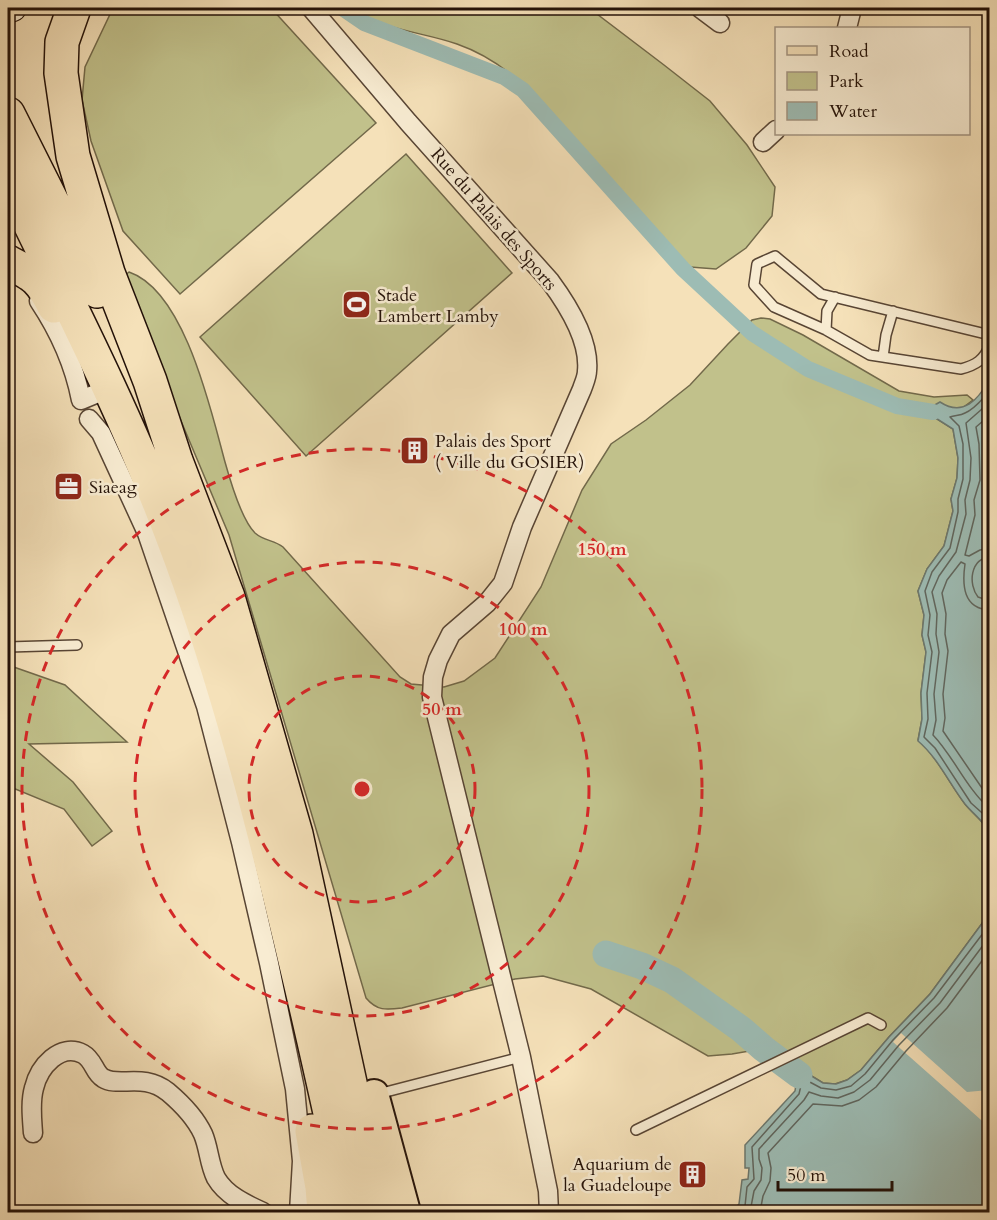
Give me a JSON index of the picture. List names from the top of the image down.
{
  "streets": {
    "street": ["Rue du Palais des Sports"]
  },
  "places": {
    "sports": ["Stade Lambert Lamby"],
    "building": ["Palais des Sport ( Ville du GOSIER)", "Aquarium de la Guadeloupe"],
    "office": ["Siaeag"]
  },
  "legend": ["Road", "Park", "Water"],
  "scale_bar": "50 m",
  "rings": ["150 m", "100 m", "50 m"]
}
